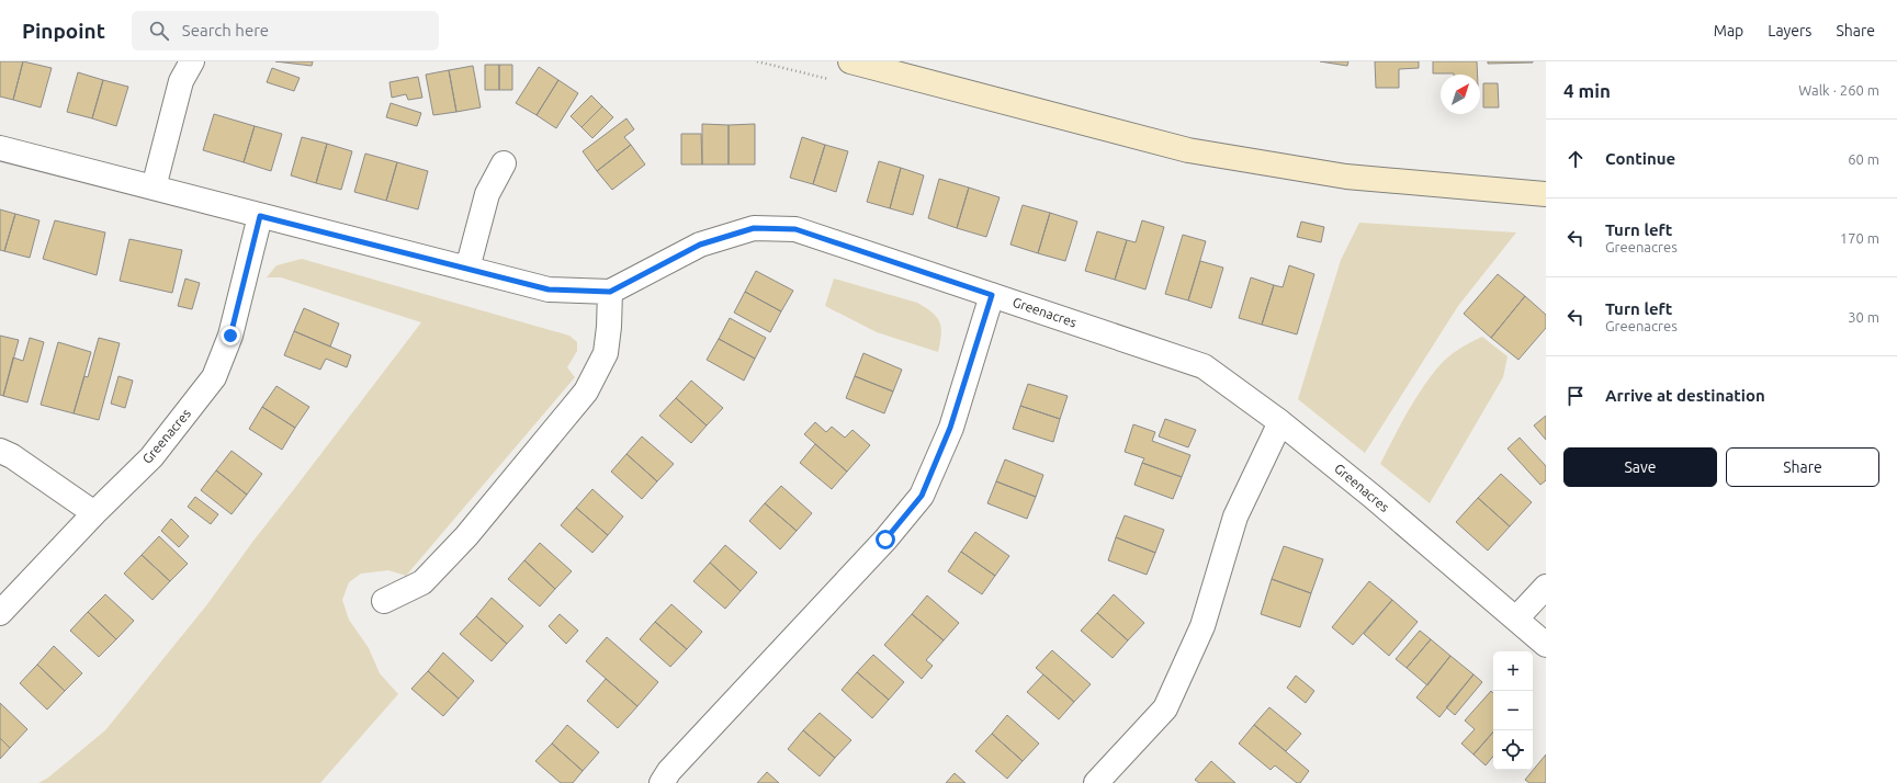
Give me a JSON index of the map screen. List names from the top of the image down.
{
  "streets": {
    "street": ["Greenacres"]
  },
  "north": "top right",
  "page": {
    "header": "Pinpoint",
    "search": "Search here",
    "nav": ["Map", "Layers", "Share"],
    "heading": ["4 min", "Walk · 260 m"],
    "list": [
      ["Continue", "60 m"],
      ["Turn left", "Greenacres", "170 m"],
      ["Turn left", "Greenacres", "30 m"],
      "Arrive at destination"
    ],
    "buttons": ["Save", "Share"],
    "map_buttons": ["+", "−"]
  }
}
